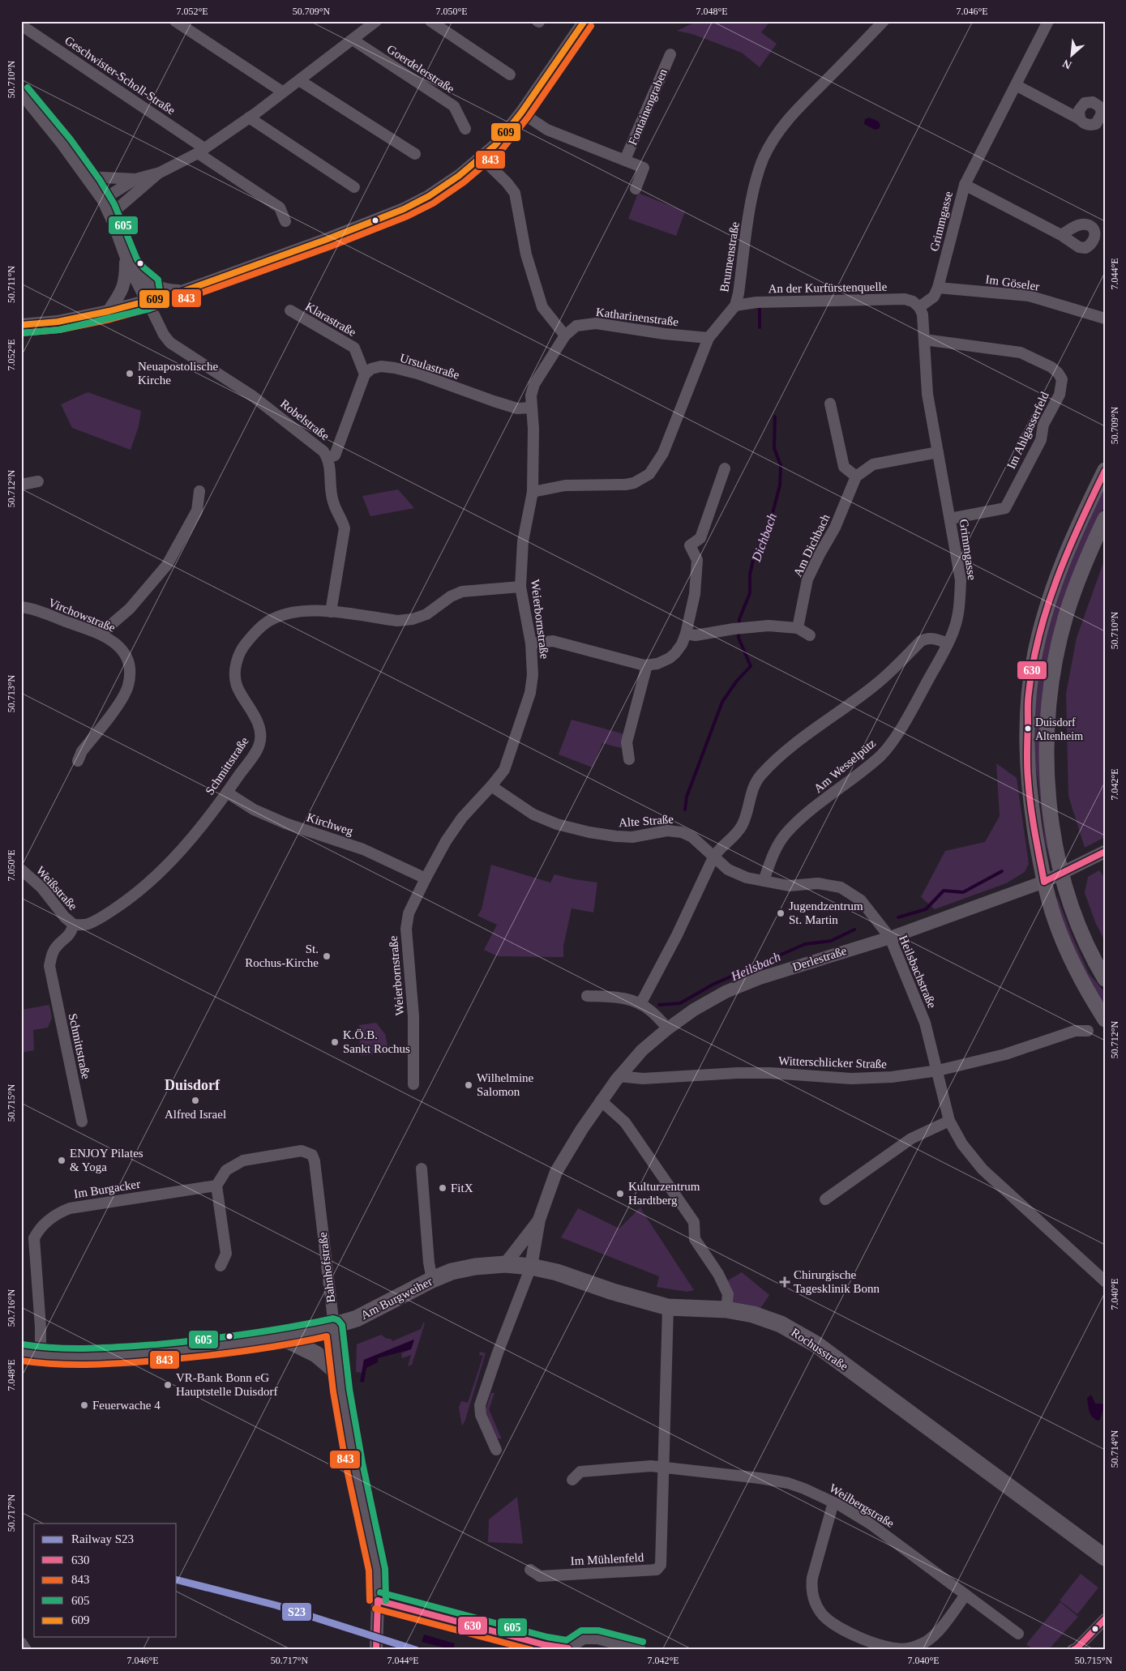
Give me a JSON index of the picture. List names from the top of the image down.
{
  "streets": {
    "main road": ["Am Burgweiher", "Rochusstraße"],
    "street": [
      "Goerdelerstraße",
      "Geschwister-Scholl-Straße",
      "Fontainengraben",
      "Grimmgasse",
      "Brunnenstraße",
      "Im Göseler",
      "An der Kurfürstenquelle",
      "Katharinenstraße",
      "Klarastraße",
      "Ursulastraße",
      "Robelstraße",
      "Im Ahlgasserfeld",
      "Am Dichbach",
      "Virchowstraße",
      "Weierbornstraße",
      "Schmittstraße",
      "Am Wesselpütz",
      "Alte Straße",
      "Kirchweg",
      "Weißstraße",
      "Derlestraße",
      "Heilsbachstraße",
      "Witterschlicker Straße",
      "Im Burgacker",
      "Bahnhofstraße",
      "Weilbergstraße",
      "Im Mühlenfeld"
    ]
  },
  "crossings": [
    ["Grimmgasse", "Im Göseler"],
    ["Grimmgasse", "An der Kurfürstenquelle"],
    ["Grimmgasse", "Im Ahlgasserfeld"],
    ["Grimmgasse", "Am Dichbach"],
    ["Grimmgasse", "Am Wesselpütz"],
    ["Brunnenstraße", "An der Kurfürstenquelle"],
    ["Brunnenstraße", "Katharinenstraße"],
    ["Brunnenstraße", "Weierbornstraße"],
    ["Katharinenstraße", "Weierbornstraße"],
    ["Klarastraße", "Ursulastraße"],
    ["Ursulastraße", "Weierbornstraße"],
    ["Robelstraße", "Schmittstraße"],
    ["Weierbornstraße", "Schmittstraße"],
    ["Weierbornstraße", "Alte Straße"],
    ["Weierbornstraße", "Kirchweg"],
    ["Schmittstraße", "Kirchweg"],
    ["Schmittstraße", "Weißstraße"],
    ["Am Wesselpütz", "Heilsbachstraße"],
    ["Alte Straße", "Heilsbachstraße"],
    ["Derlestraße", "Heilsbachstraße"],
    ["Derlestraße", "Witterschlicker Straße"],
    ["Derlestraße", "Am Burgweiher"],
    ["Heilsbachstraße", "Witterschlicker Straße"],
    ["Im Burgacker", "Bahnhofstraße"],
    ["Im Burgacker", "Am Burgweiher"],
    ["Bahnhofstraße", "Am Burgweiher"],
    ["Am Burgweiher", "Rochusstraße"],
    ["Am Burgweiher", "Im Mühlenfeld"],
    ["Weilbergstraße", "Im Mühlenfeld"]
  ],
  "districts": ["Duisdorf"],
  "water": ["Dichbach", "Heilsbach"],
  "places": {
    "other": [
      "Neuapostolische Kirche",
      "Duisdorf Altenheim",
      "Jugendzentrum St. Martin",
      "St. Rochus-Kirche",
      "K.Ö.B. Sankt Rochus",
      "Wilhelmine Salomon",
      "Alfred Israel",
      "ENJOY Pilates & Yoga",
      "FitX",
      "Kulturzentrum Hardtberg",
      "VR-Bank Bonn eG Hauptstelle Duisdorf",
      "Feuerwache 4"
    ],
    "health": ["Chirurgische Tagesklinik Bonn"]
  },
  "lines": [
    "transit line 609",
    "transit line 843",
    "transit line 605",
    "transit line 630",
    "rail line S23"
  ],
  "legend": [
    "Railway S23",
    "630",
    "843",
    "605",
    "609"
  ],
  "north": "bottom left",
  "coordinates": [
    "7.052°E",
    "50.709°N",
    "7.050°E",
    "7.048°E",
    "7.046°E",
    "50.710°N",
    "7.044°E",
    "50.711°N",
    "50.712°N",
    "50.713°N",
    "7.042°E",
    "50.715°N",
    "7.040°E",
    "50.716°N",
    "50.714°N",
    "50.717°N"
  ]
}
